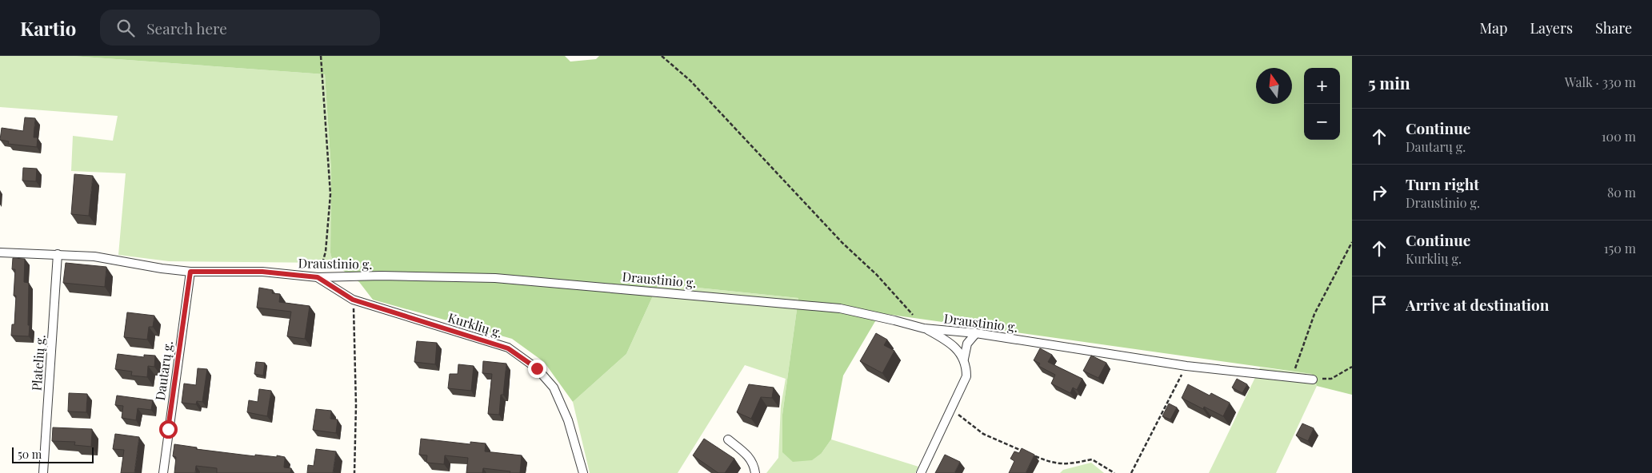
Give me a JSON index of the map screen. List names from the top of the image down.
{
  "streets": {
    "street": [
      "Draustinio g.",
      "Kurklių g.",
      "Platelių g.",
      "Dautarų g."
    ]
  },
  "crossings": [
    ["Draustinio g.", "Kurklių g."],
    ["Draustinio g.", "Platelių g."],
    ["Draustinio g.", "Dautarų g."]
  ],
  "scale_bar": "50 m",
  "north": "top",
  "page": {
    "header": "Kartio",
    "search": "Search here",
    "nav": ["Map", "Layers", "Share"],
    "heading": ["5 min", "Walk · 330 m"],
    "map_buttons": ["+", "−"],
    "list": [
      ["Continue", "Dautarų g.", "100 m"],
      ["Turn right", "Draustinio g.", "80 m"],
      ["Continue", "Kurklių g.", "150 m"],
      "Arrive at destination"
    ],
    "scale": "50 m"
  }
}
